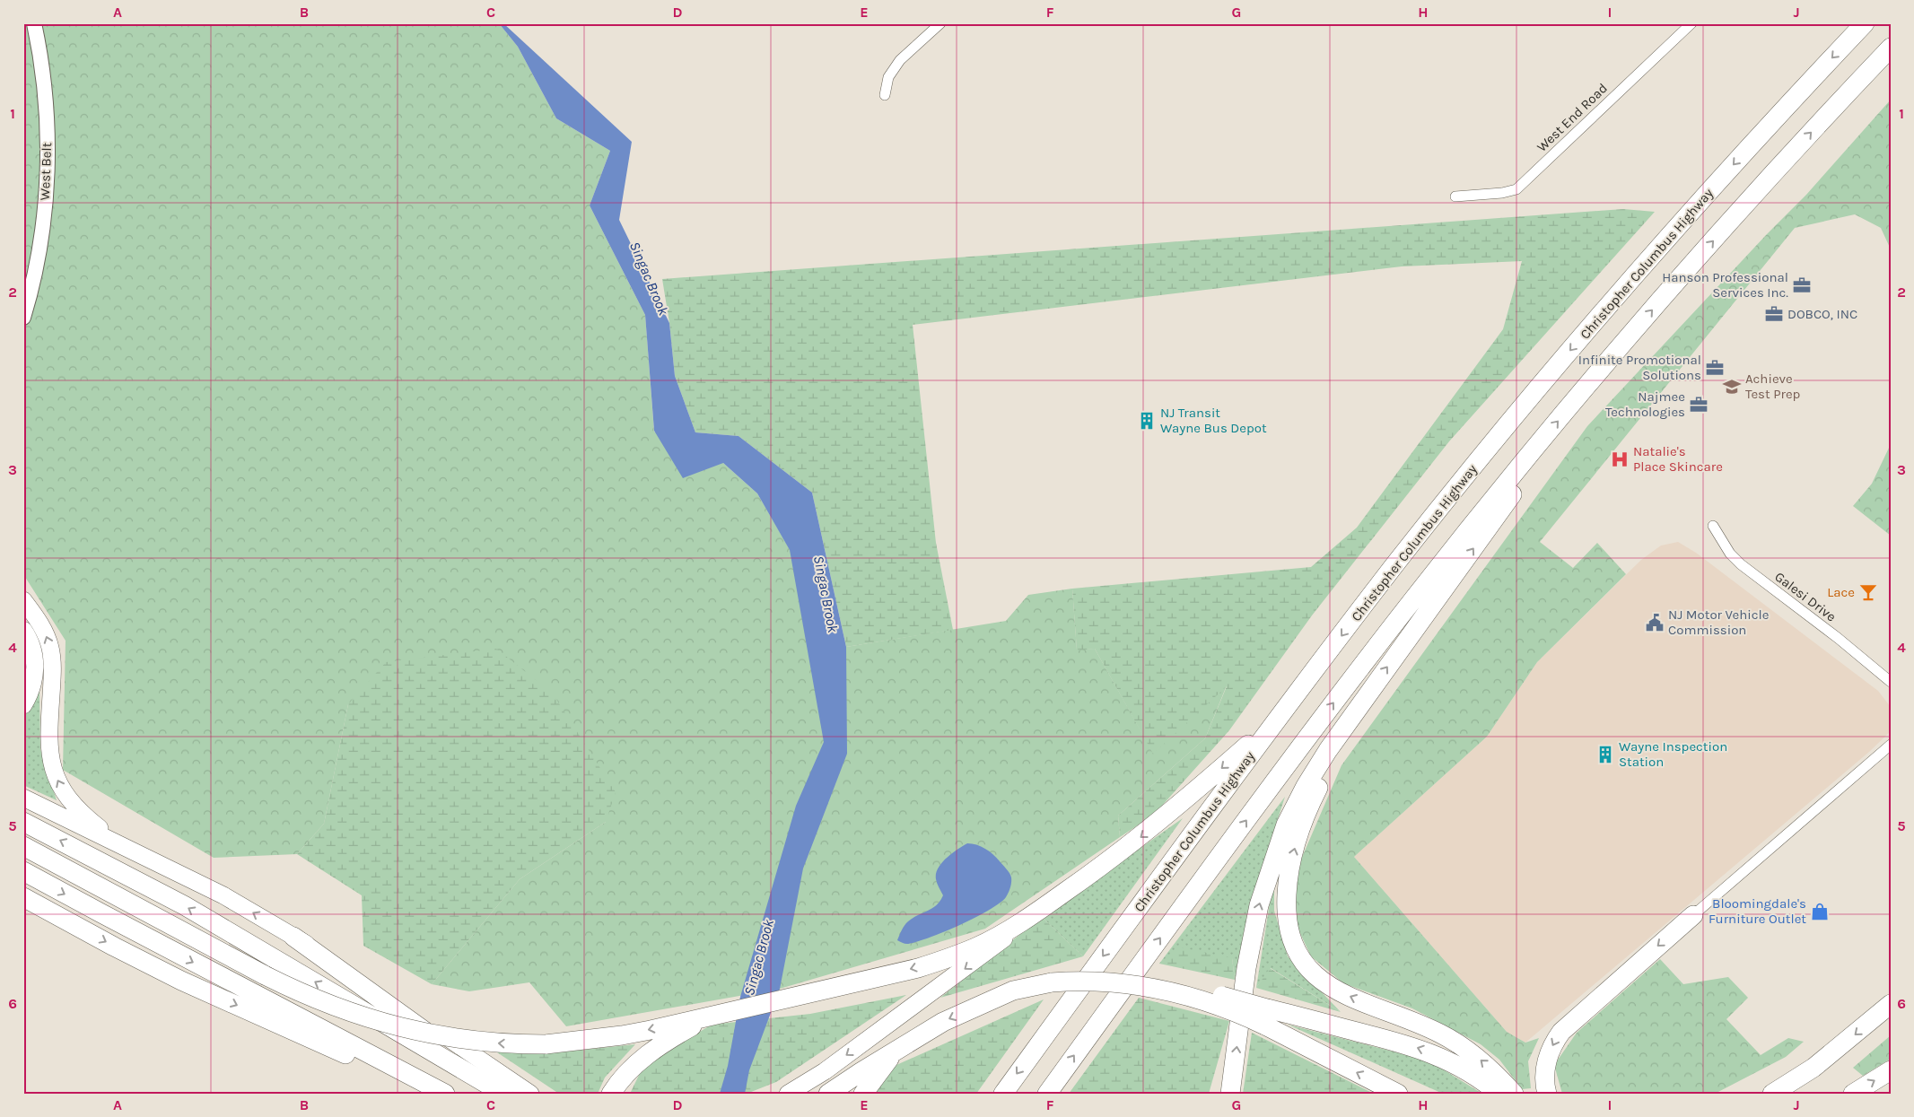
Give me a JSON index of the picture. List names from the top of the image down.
{
  "streets": {
    "highway": ["Christopher Columbus Highway"],
    "main road": ["West Belt"],
    "street": ["West End Road", "Galesi Drive"]
  },
  "water": ["Singac Brook"],
  "places": {
    "office": [
      "Hanson Professional Services Inc.",
      "DOBCO, INC",
      "Infinite Promotional Solutions",
      "Najmee Technologies"
    ],
    "school or university": ["Achieve Test Prep"],
    "building": ["NJ Transit Wayne Bus Depot", "Wayne Inspection Station"],
    "hospital": ["Natalie's Place Skincare"],
    "bar": ["Lace"],
    "public building": ["NJ Motor Vehicle Commission"],
    "shop": ["Bloomingdale's Furniture Outlet"]
  },
  "grid": {
    "columns": [
      "A",
      "B",
      "C",
      "D",
      "E",
      "F",
      "G",
      "H",
      "I",
      "J"
    ],
    "rows": [
      "1",
      "2",
      "3",
      "4",
      "5",
      "6"
    ]
  }
}
